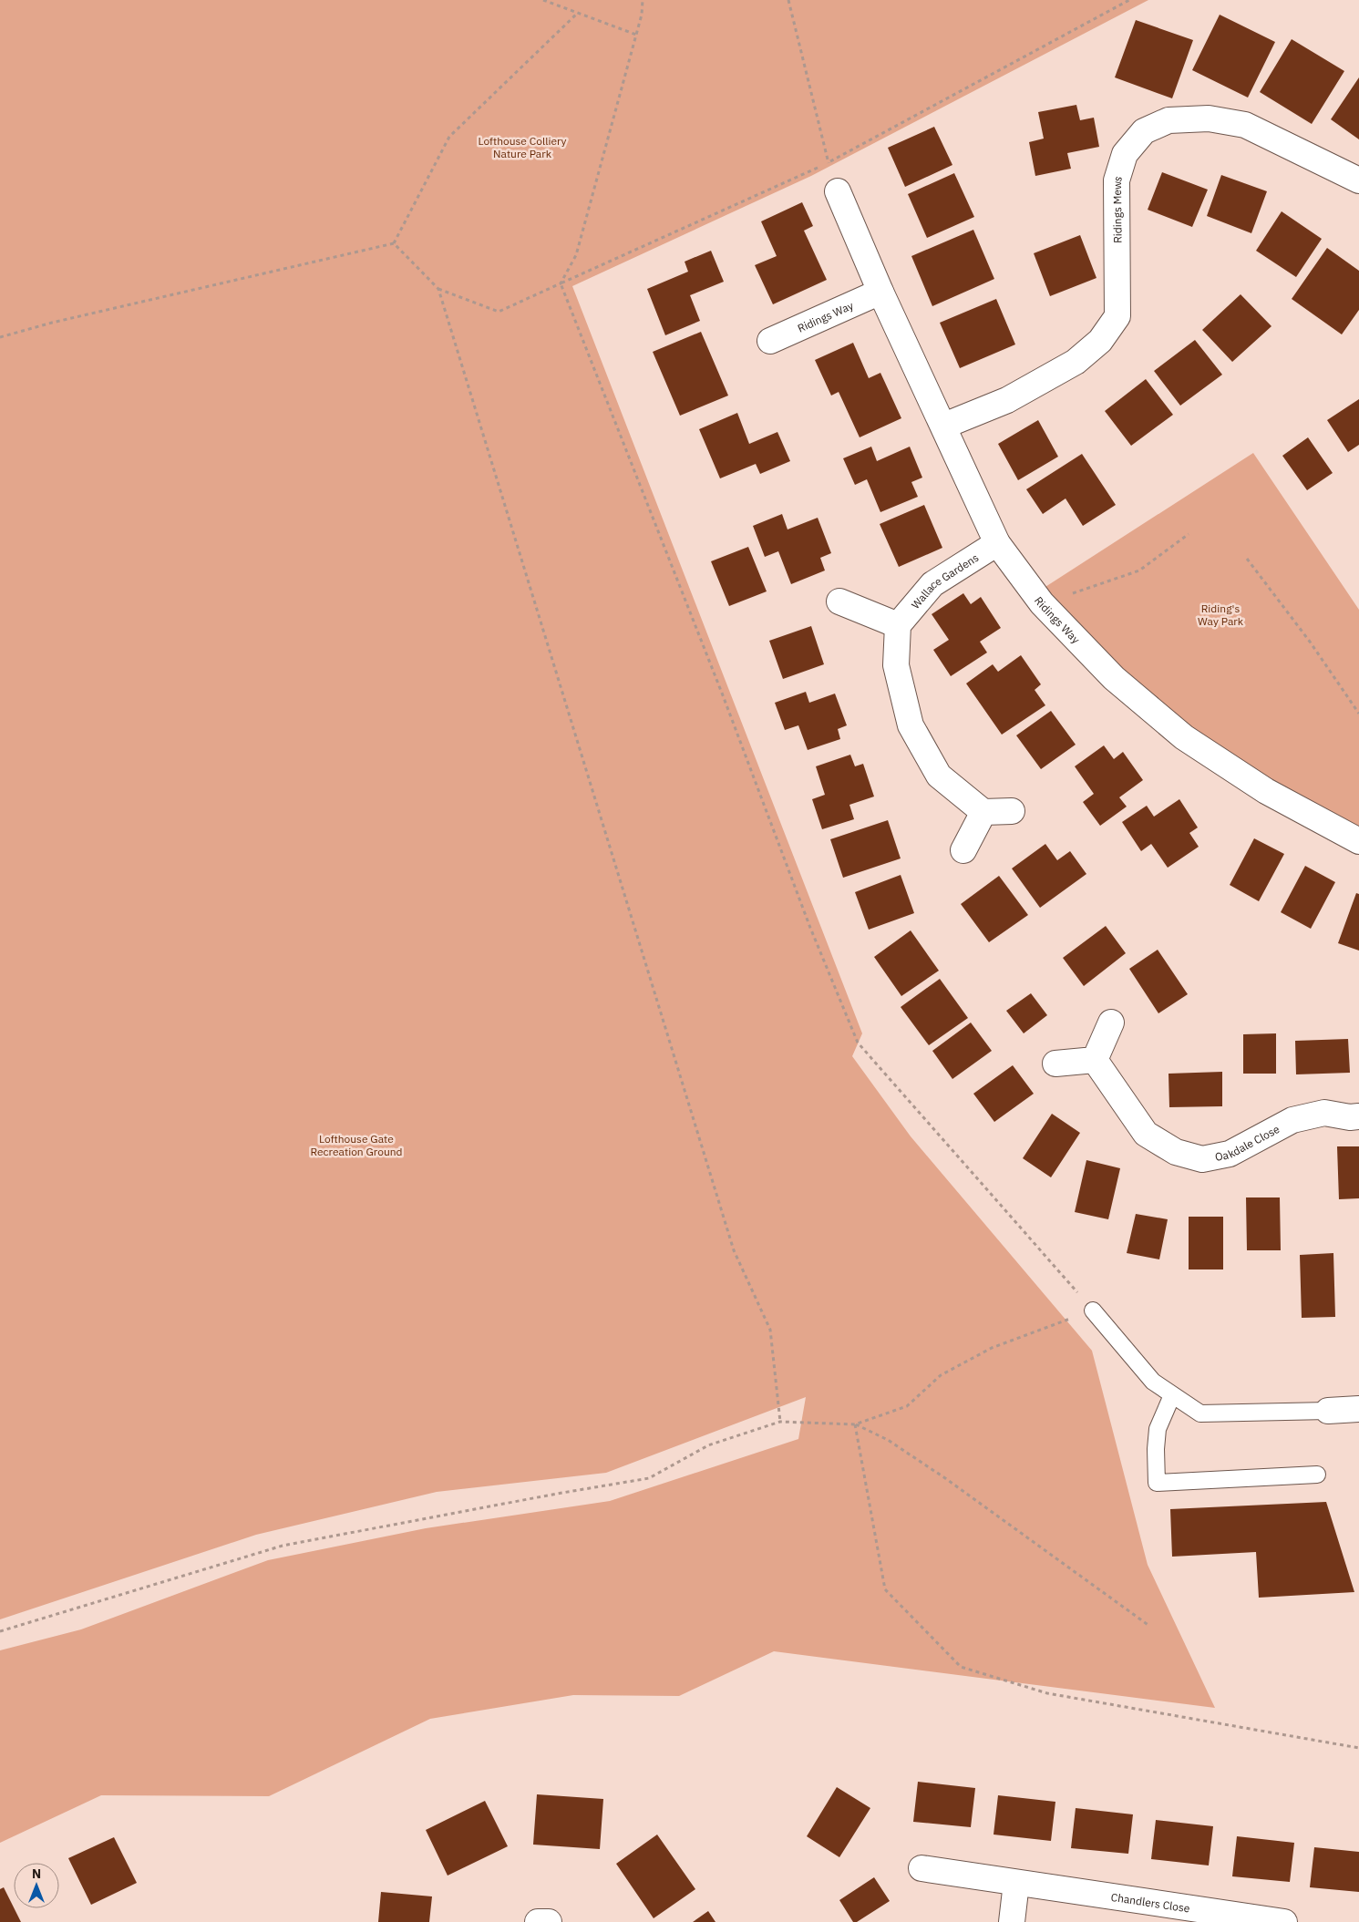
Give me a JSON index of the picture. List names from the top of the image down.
{
  "streets": {
    "street": [
      "Ridings Mews",
      "Ridings Way",
      "Wallace Gardens",
      "Oakdale Close",
      "Chandlers Close"
    ]
  },
  "crossings": [
    ["Ridings Mews", "Ridings Way"],
    ["Ridings Way", "Wallace Gardens"]
  ],
  "parks": ["Lofthouse Colliery Nature Park", "Riding's Way Park", "Lofthouse Gate Recreation Ground"],
  "north": "top"
}
